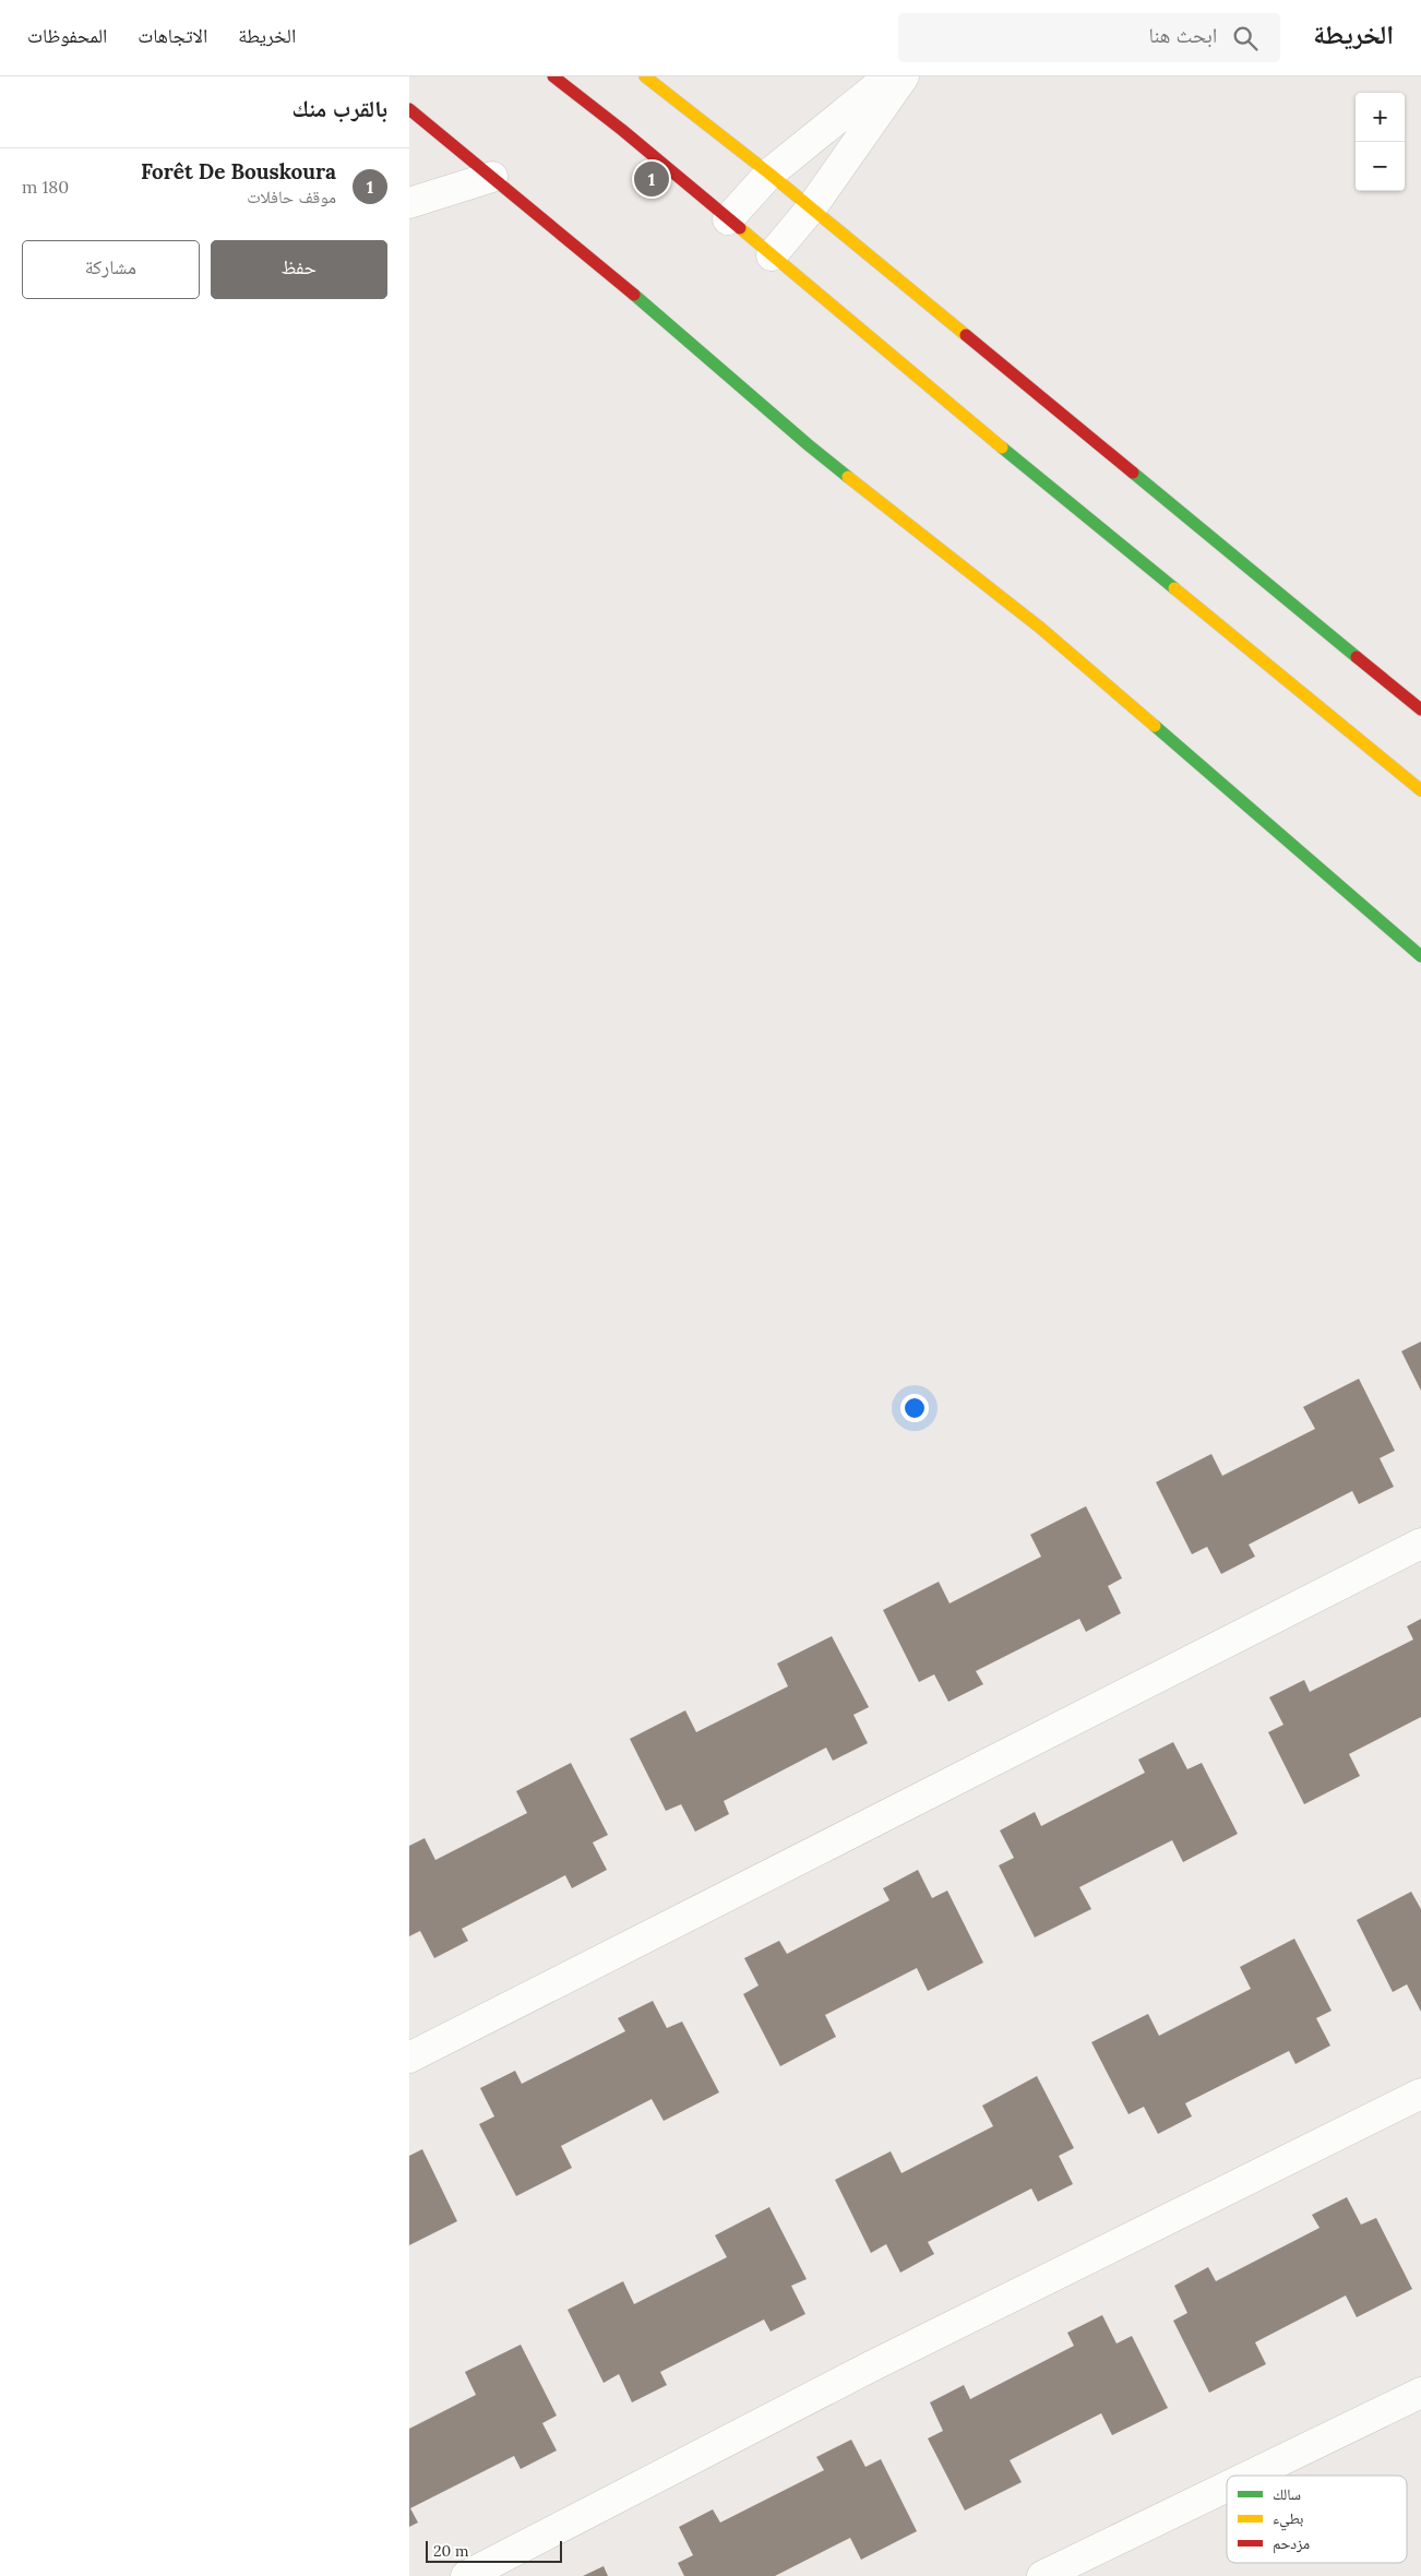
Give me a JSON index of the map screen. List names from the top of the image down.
{
  "legend": ["سالك", "بطيء", "مزدحم"],
  "scale_bar": "20 m",
  "page": {
    "header": "الخريطة",
    "search": "ابحث هنا",
    "nav": ["الخريطة", "الاتجاهات", "المحفوظات"],
    "heading": "بالقرب منك",
    "map_buttons": ["+", "−"],
    "list": [
      {
        "mark": "1",
        "name": "Forêt De Bouskoura",
        "note": "موقف حافلات",
        "value": "180 m"
      }
    ],
    "pins": "1",
    "buttons": ["حفظ", "مشاركة"],
    "scale": "20 m"
  }
}
